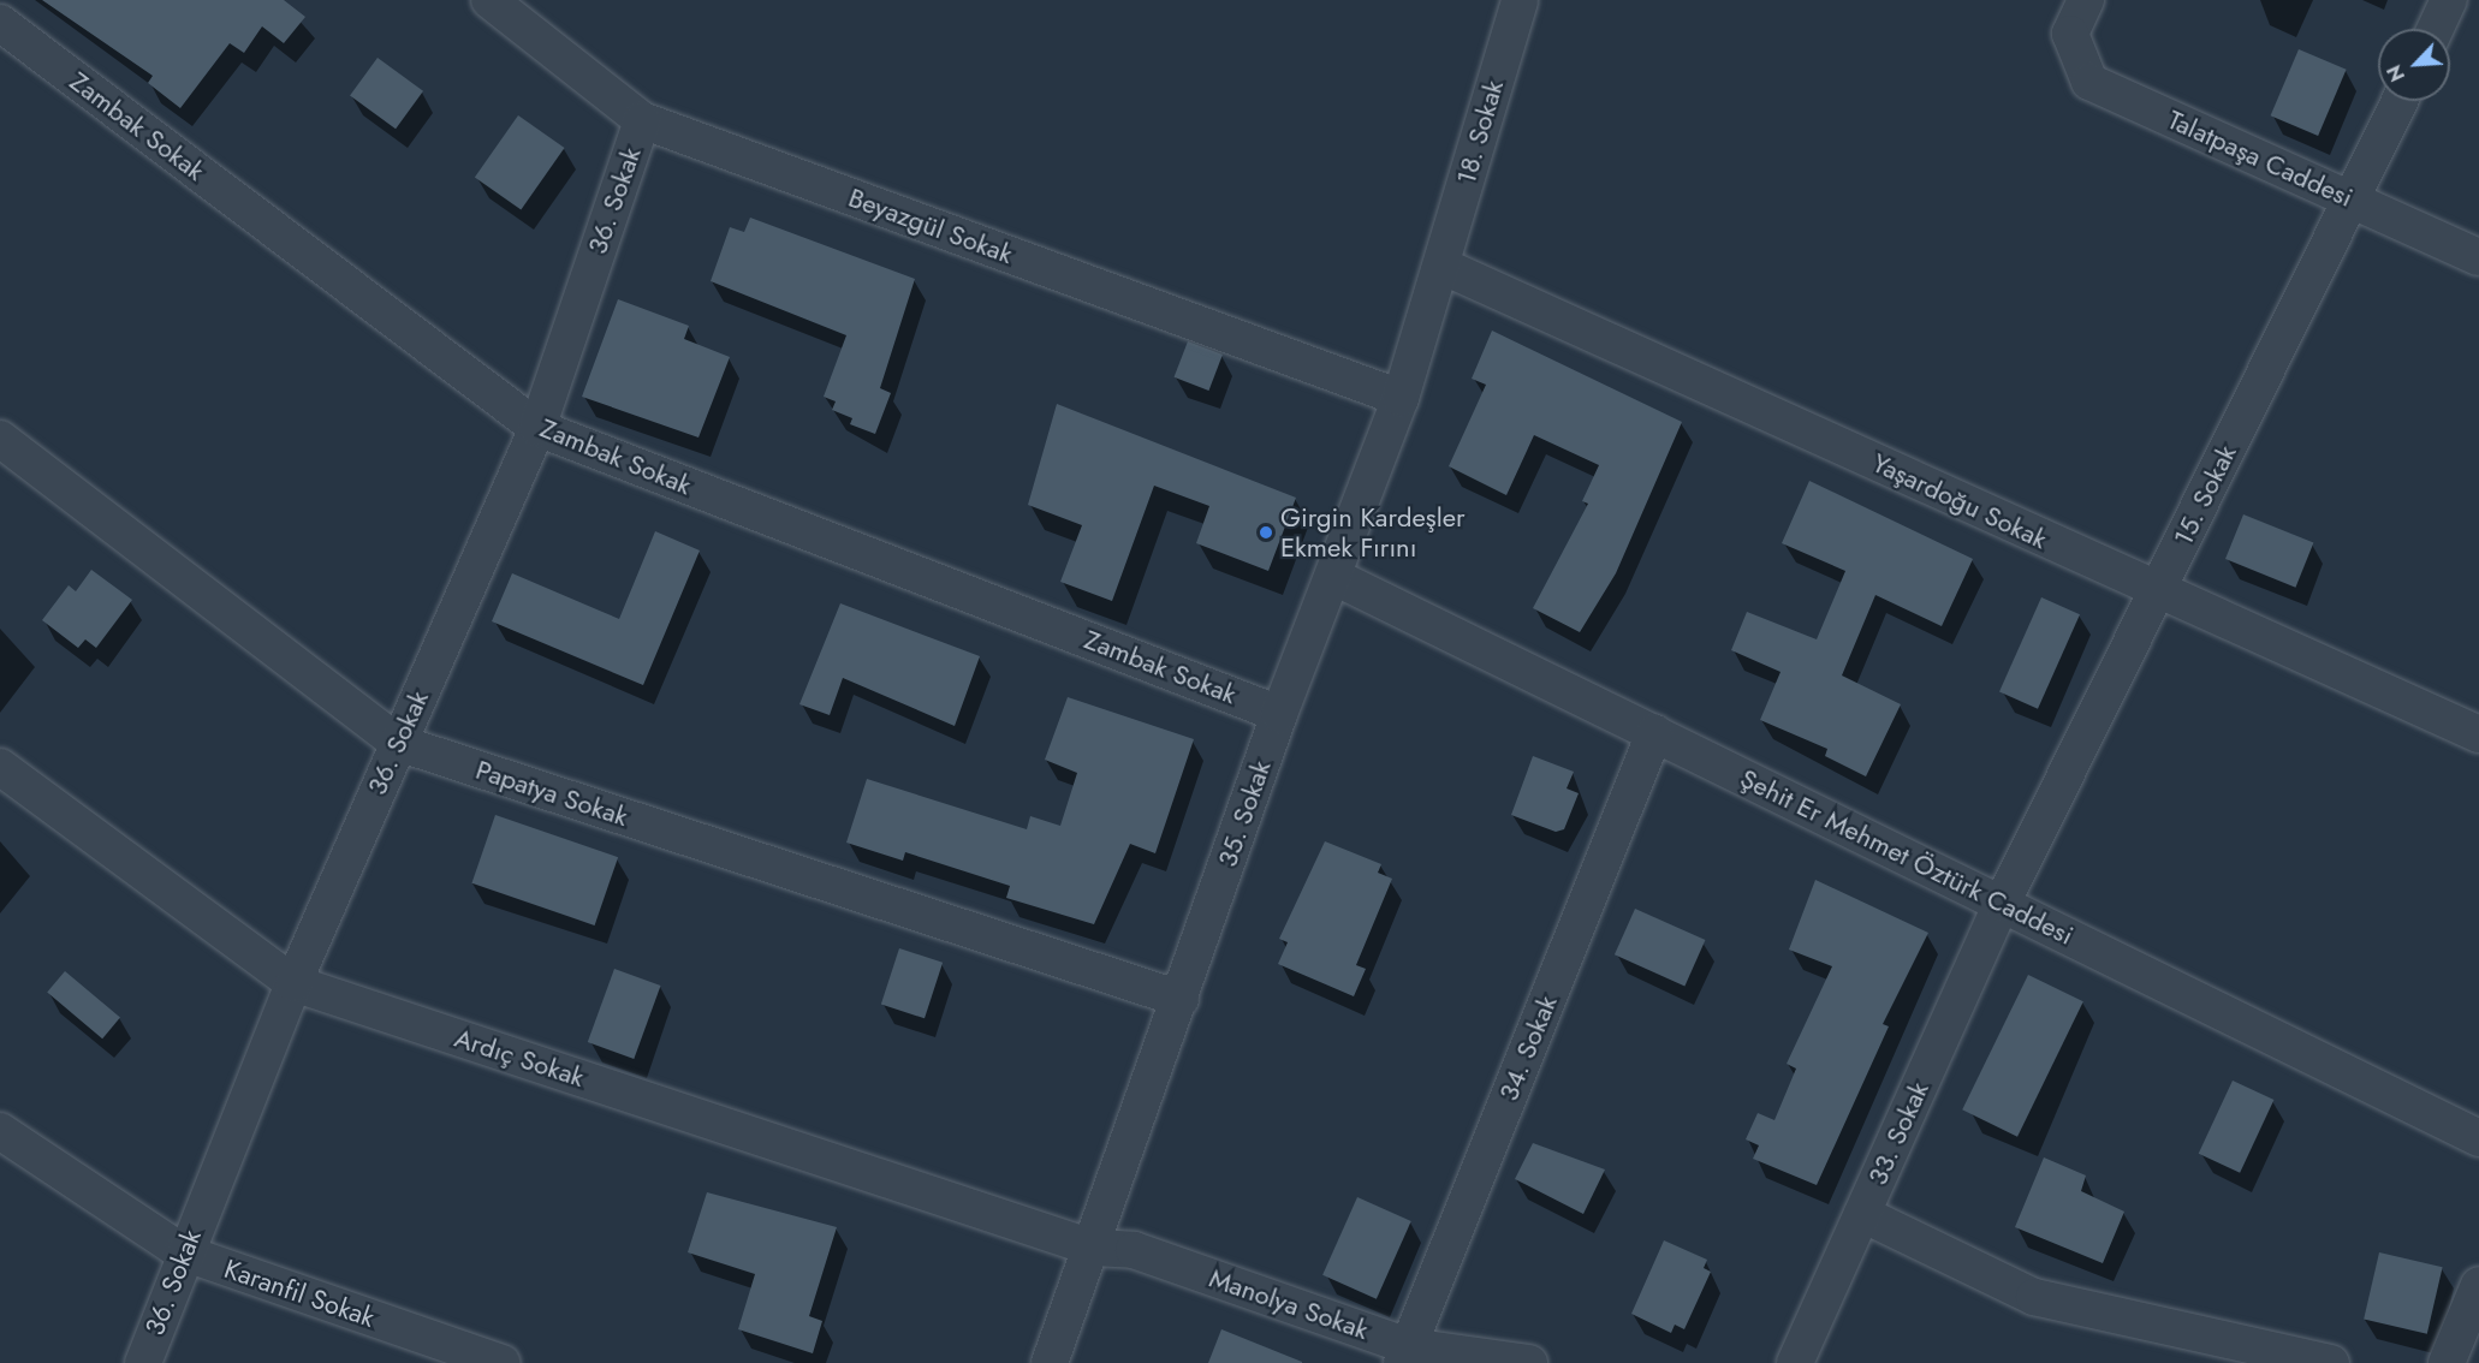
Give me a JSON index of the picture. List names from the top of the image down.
{
  "streets": {
    "street": [
      "Zambak Sokak",
      "18. Sokak",
      "Talatpaşa Caddesi",
      "36. Sokak",
      "Beyazgül Sokak",
      "15. Sokak",
      "Yaşardoğu Sokak",
      "Papatya Sokak",
      "35. Sokak",
      "Şehit Er Mehmet Öztürk Caddesi",
      "34. Sokak",
      "Ardıç Sokak",
      "33. Sokak",
      "Karanfil Sokak",
      "Manolya Sokak"
    ]
  },
  "crossings": [
    ["Zambak Sokak", "36. Sokak"],
    ["Zambak Sokak", "35. Sokak"],
    ["18. Sokak", "Yaşardoğu Sokak"],
    ["18. Sokak", "35. Sokak"],
    ["Talatpaşa Caddesi", "15. Sokak"],
    ["36. Sokak", "Beyazgül Sokak"],
    ["36. Sokak", "Papatya Sokak"],
    ["36. Sokak", "Ardıç Sokak"],
    ["36. Sokak", "Karanfil Sokak"],
    ["Beyazgül Sokak", "35. Sokak"],
    ["15. Sokak", "Yaşardoğu Sokak"],
    ["15. Sokak", "Şehit Er Mehmet Öztürk Caddesi"],
    ["15. Sokak", "33. Sokak"],
    ["Yaşardoğu Sokak", "35. Sokak"],
    ["Papatya Sokak", "35. Sokak"],
    ["35. Sokak", "Şehit Er Mehmet Öztürk Caddesi"],
    ["35. Sokak", "Ardıç Sokak"],
    ["35. Sokak", "Manolya Sokak"],
    ["Şehit Er Mehmet Öztürk Caddesi", "34. Sokak"],
    ["Şehit Er Mehmet Öztürk Caddesi", "33. Sokak"],
    ["34. Sokak", "Manolya Sokak"],
    ["Ardıç Sokak", "Manolya Sokak"]
  ],
  "places": ["Girgin Kardeşler Ekmek Fırını"],
  "north": "bottom left"
}
